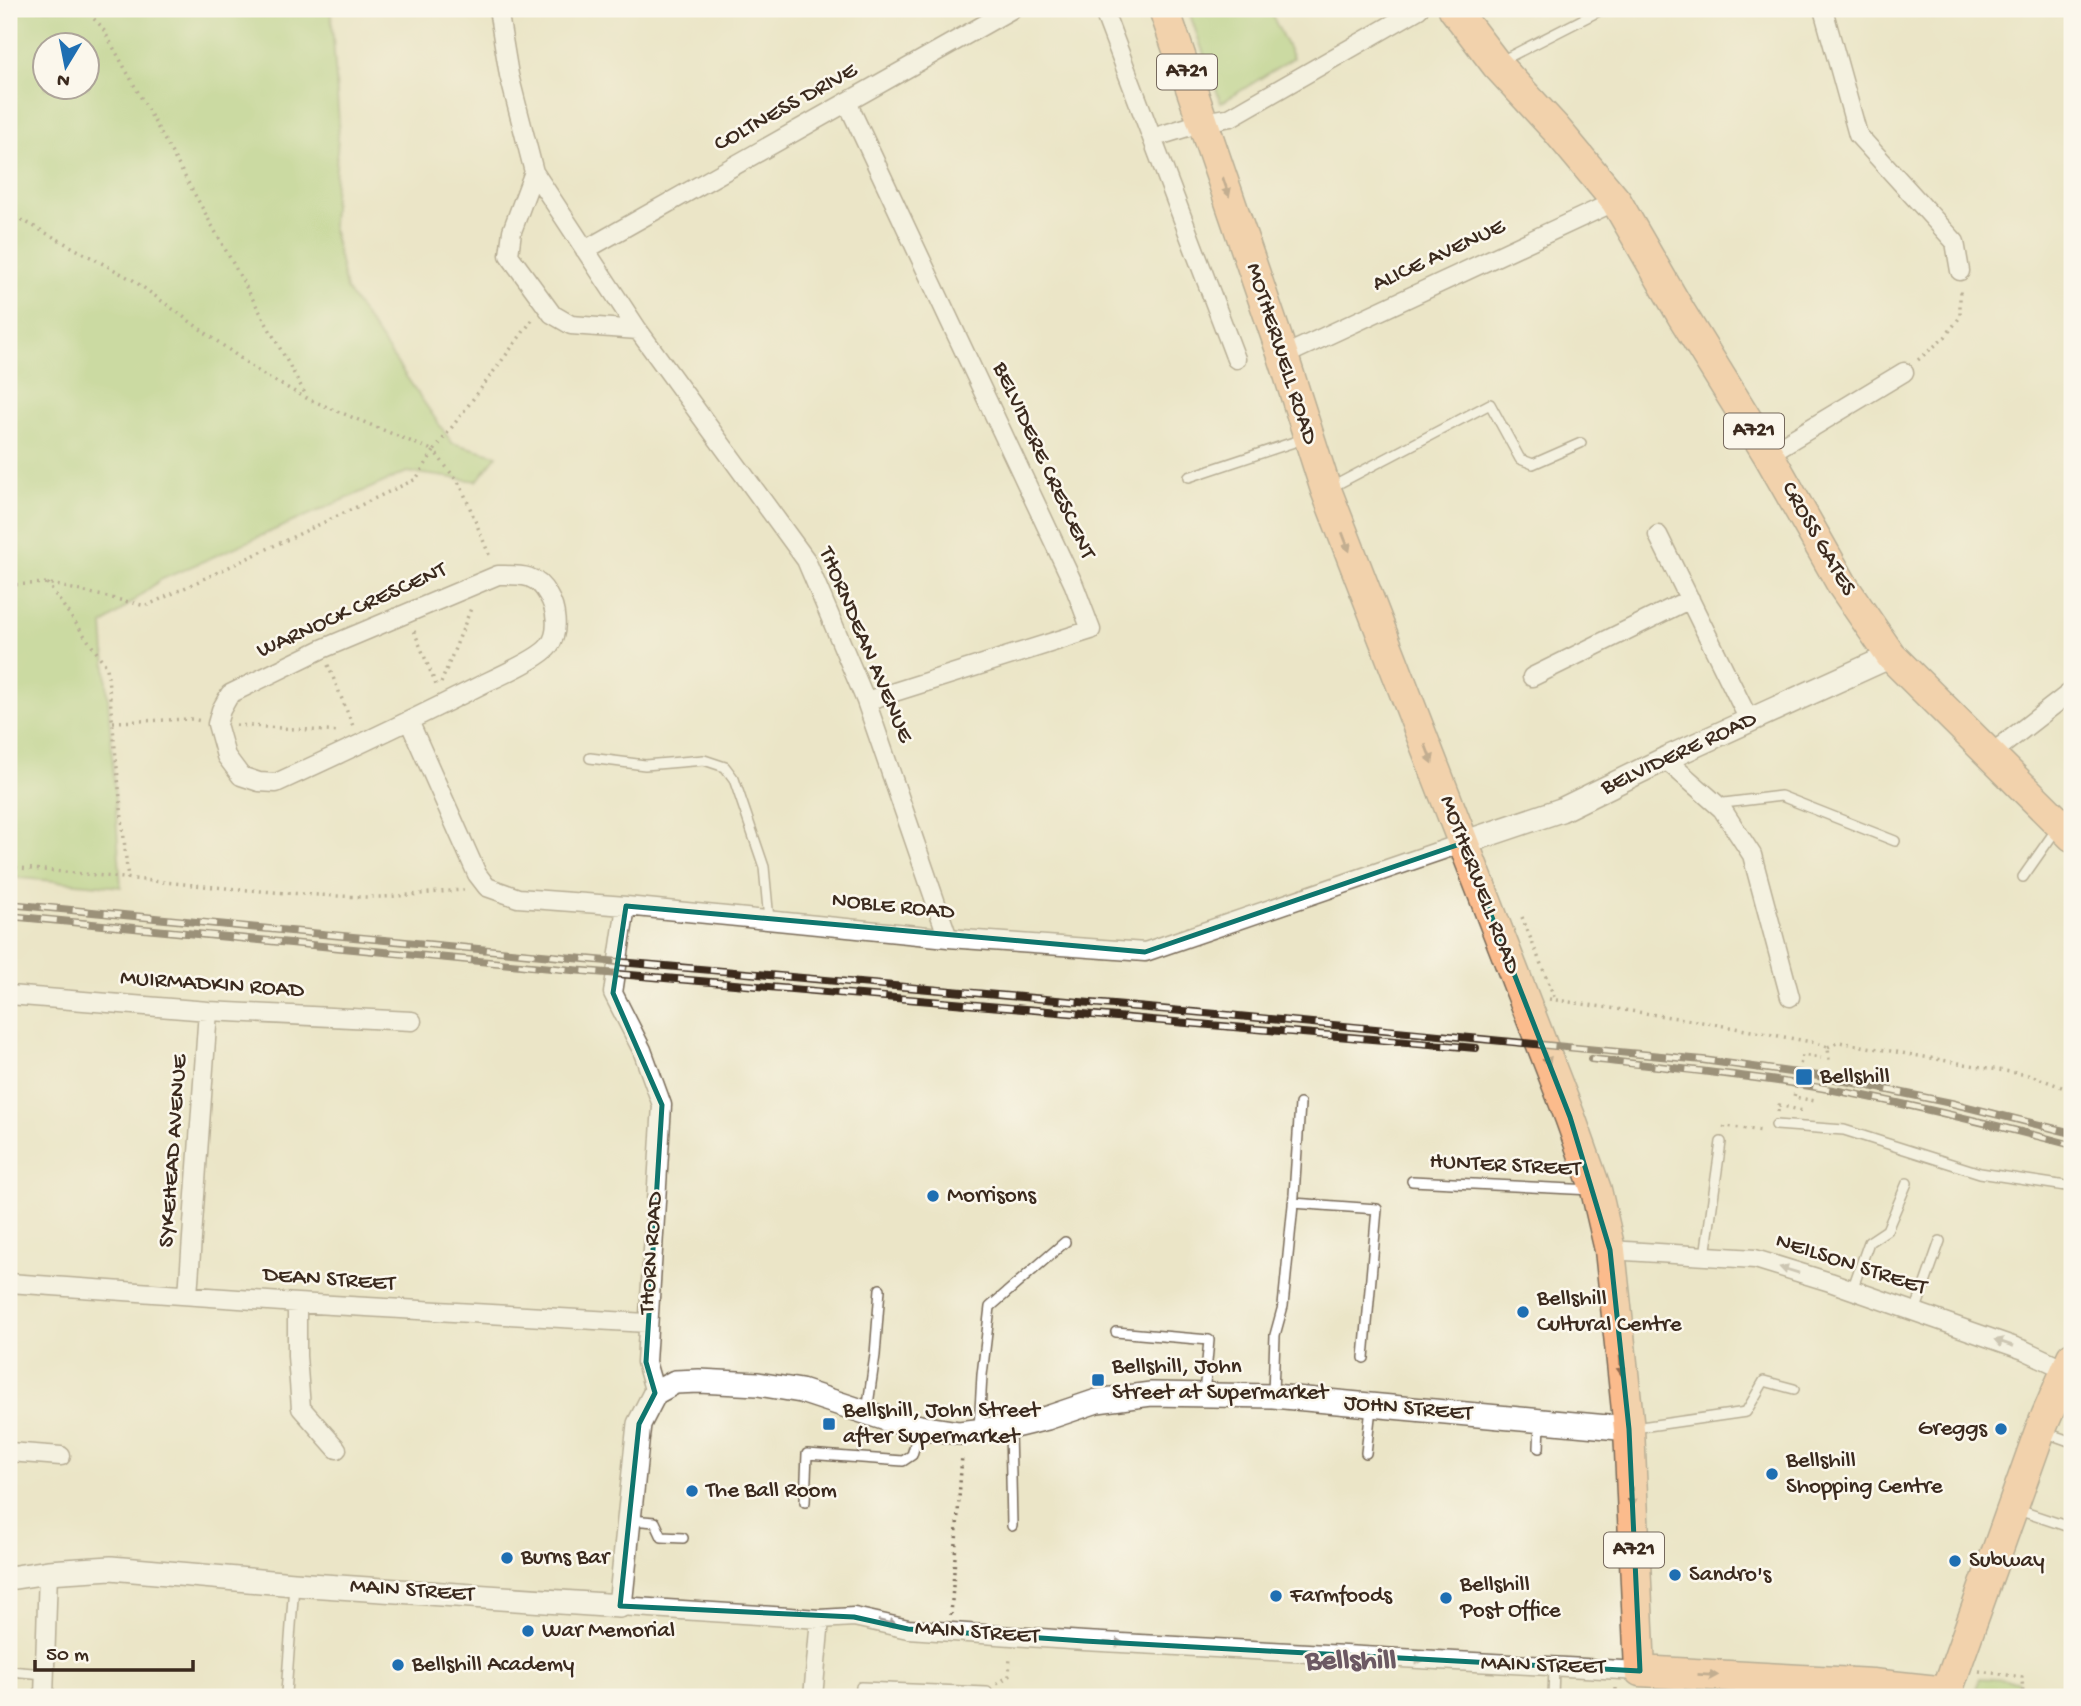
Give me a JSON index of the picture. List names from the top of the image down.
{
  "streets": {
    "main road": [
      "A721",
      "MOTHERWELL ROAD",
      "CROSS GATES",
      "MAIN STREET"
    ],
    "street": [
      "COLTNESS DRIVE",
      "ALICE AVENUE",
      "BELVIDERE CRESCENT",
      "WARNOCK CRESCENT",
      "THORNDEAN AVENUE",
      "BELVIDERE ROAD",
      "NOBLE ROAD",
      "MUIRMADKIN ROAD",
      "SYKEHEAD AVENUE",
      "THORN ROAD",
      "NEILSON STREET",
      "DEAN STREET",
      "JOHN STREET"
    ],
    "lane": ["HUNTER STREET"]
  },
  "crossings": [
    ["COLTNESS DRIVE", "BELVIDERE CRESCENT"],
    ["COLTNESS DRIVE", "THORNDEAN AVENUE"],
    ["ALICE AVENUE", "MOTHERWELL ROAD"],
    ["ALICE AVENUE", "CROSS GATES"],
    ["MOTHERWELL ROAD", "BELVIDERE ROAD"],
    ["MOTHERWELL ROAD", "NOBLE ROAD"],
    ["MOTHERWELL ROAD", "HUNTER STREET"],
    ["MOTHERWELL ROAD", "NEILSON STREET"],
    ["MOTHERWELL ROAD", "JOHN STREET"],
    ["MOTHERWELL ROAD", "MAIN STREET"],
    ["BELVIDERE CRESCENT", "THORNDEAN AVENUE"],
    ["CROSS GATES", "BELVIDERE ROAD"],
    ["THORNDEAN AVENUE", "NOBLE ROAD"],
    ["BELVIDERE ROAD", "NOBLE ROAD"],
    ["NOBLE ROAD", "THORN ROAD"],
    ["MUIRMADKIN ROAD", "SYKEHEAD AVENUE"],
    ["SYKEHEAD AVENUE", "DEAN STREET"],
    ["THORN ROAD", "DEAN STREET"],
    ["THORN ROAD", "JOHN STREET"]
  ],
  "one_way": ["MOTHERWELL ROAD", "NEILSON STREET", "MAIN STREET"],
  "districts": ["Bellshill"],
  "places": {
    "transit": ["Bellshill", "Bellshill, John Street at Supermarket", "Bellshill, John Street after Supermarket"],
    "other": [
      "Morrisons",
      "Bellshill Cultural Centre",
      "Greggs",
      "Bellshill Shopping Centre",
      "The Ball Room",
      "Burns Bar",
      "Subway",
      "Sandro's",
      "Farmfoods",
      "Bellshill Post Office",
      "War Memorial",
      "Bellshill Academy"
    ]
  },
  "scale_bar": "50 m",
  "north": "bottom"
}
